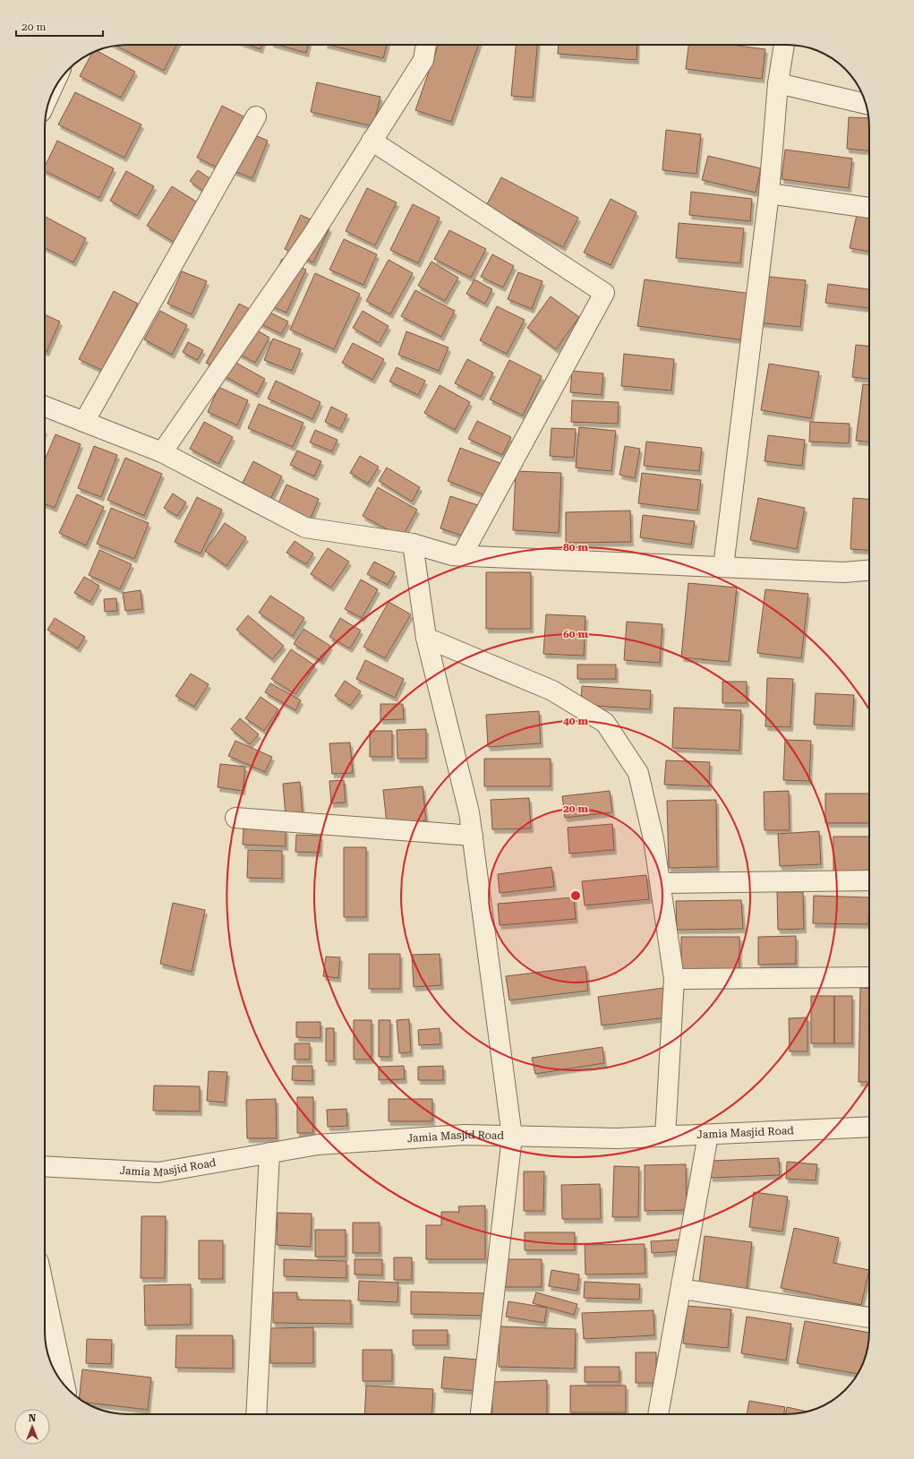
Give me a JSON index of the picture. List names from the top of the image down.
{
  "streets": {
    "street": ["Jamia Masjid Road"]
  },
  "scale_bar": "20 m",
  "north": "top",
  "rings": [
    "80 m",
    "60 m",
    "40 m",
    "20 m"
  ]
}
